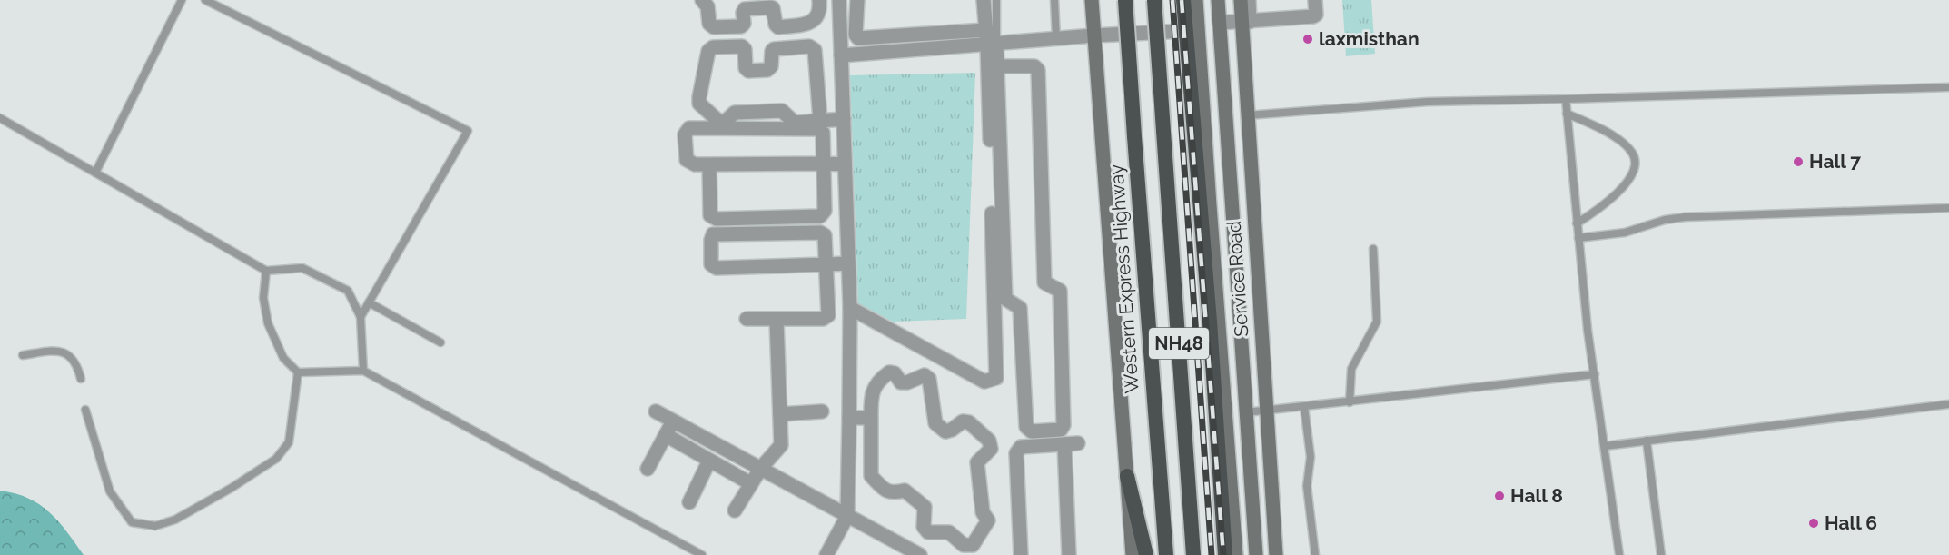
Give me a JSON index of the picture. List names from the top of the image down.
{
  "streets": {
    "highway": ["Western Express Highway", "NH48"],
    "main road": ["Service Road"]
  },
  "places": [
    "laxmisthan",
    "Hall 7",
    "Hall 8",
    "Hall 6"
  ]
}
